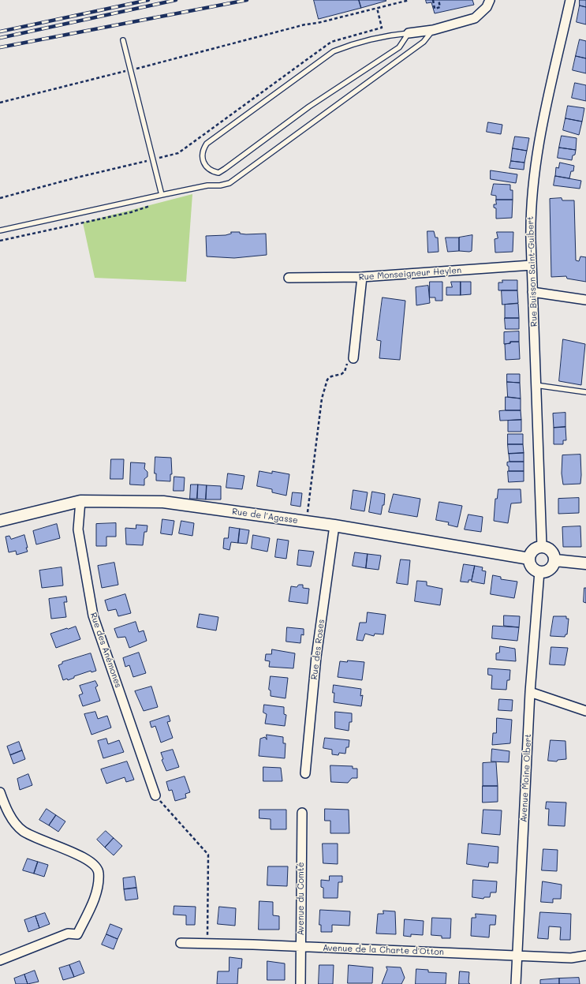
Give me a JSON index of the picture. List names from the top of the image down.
{
  "streets": {
    "street": [
      "Rue Buisson Saint-Guibert",
      "Rue Monseigneur Heylen",
      "Rue de l'Agasse",
      "Rue des Roses",
      "Rue des Anémones",
      "Avenue Moine Olbert",
      "Avenue du Comté",
      "Avenue de la Charte d'Otton"
    ]
  },
  "crossings": [
    ["Rue Buisson Saint-Guibert", "Rue Monseigneur Heylen"],
    ["Rue Buisson Saint-Guibert", "Rue de l'Agasse"],
    ["Rue Buisson Saint-Guibert", "Avenue Moine Olbert"],
    ["Rue de l'Agasse", "Rue des Roses"],
    ["Rue de l'Agasse", "Rue des Anémones"],
    ["Rue de l'Agasse", "Avenue Moine Olbert"],
    ["Avenue Moine Olbert", "Avenue de la Charte d'Otton"],
    ["Avenue du Comté", "Avenue de la Charte d'Otton"]
  ]
}
